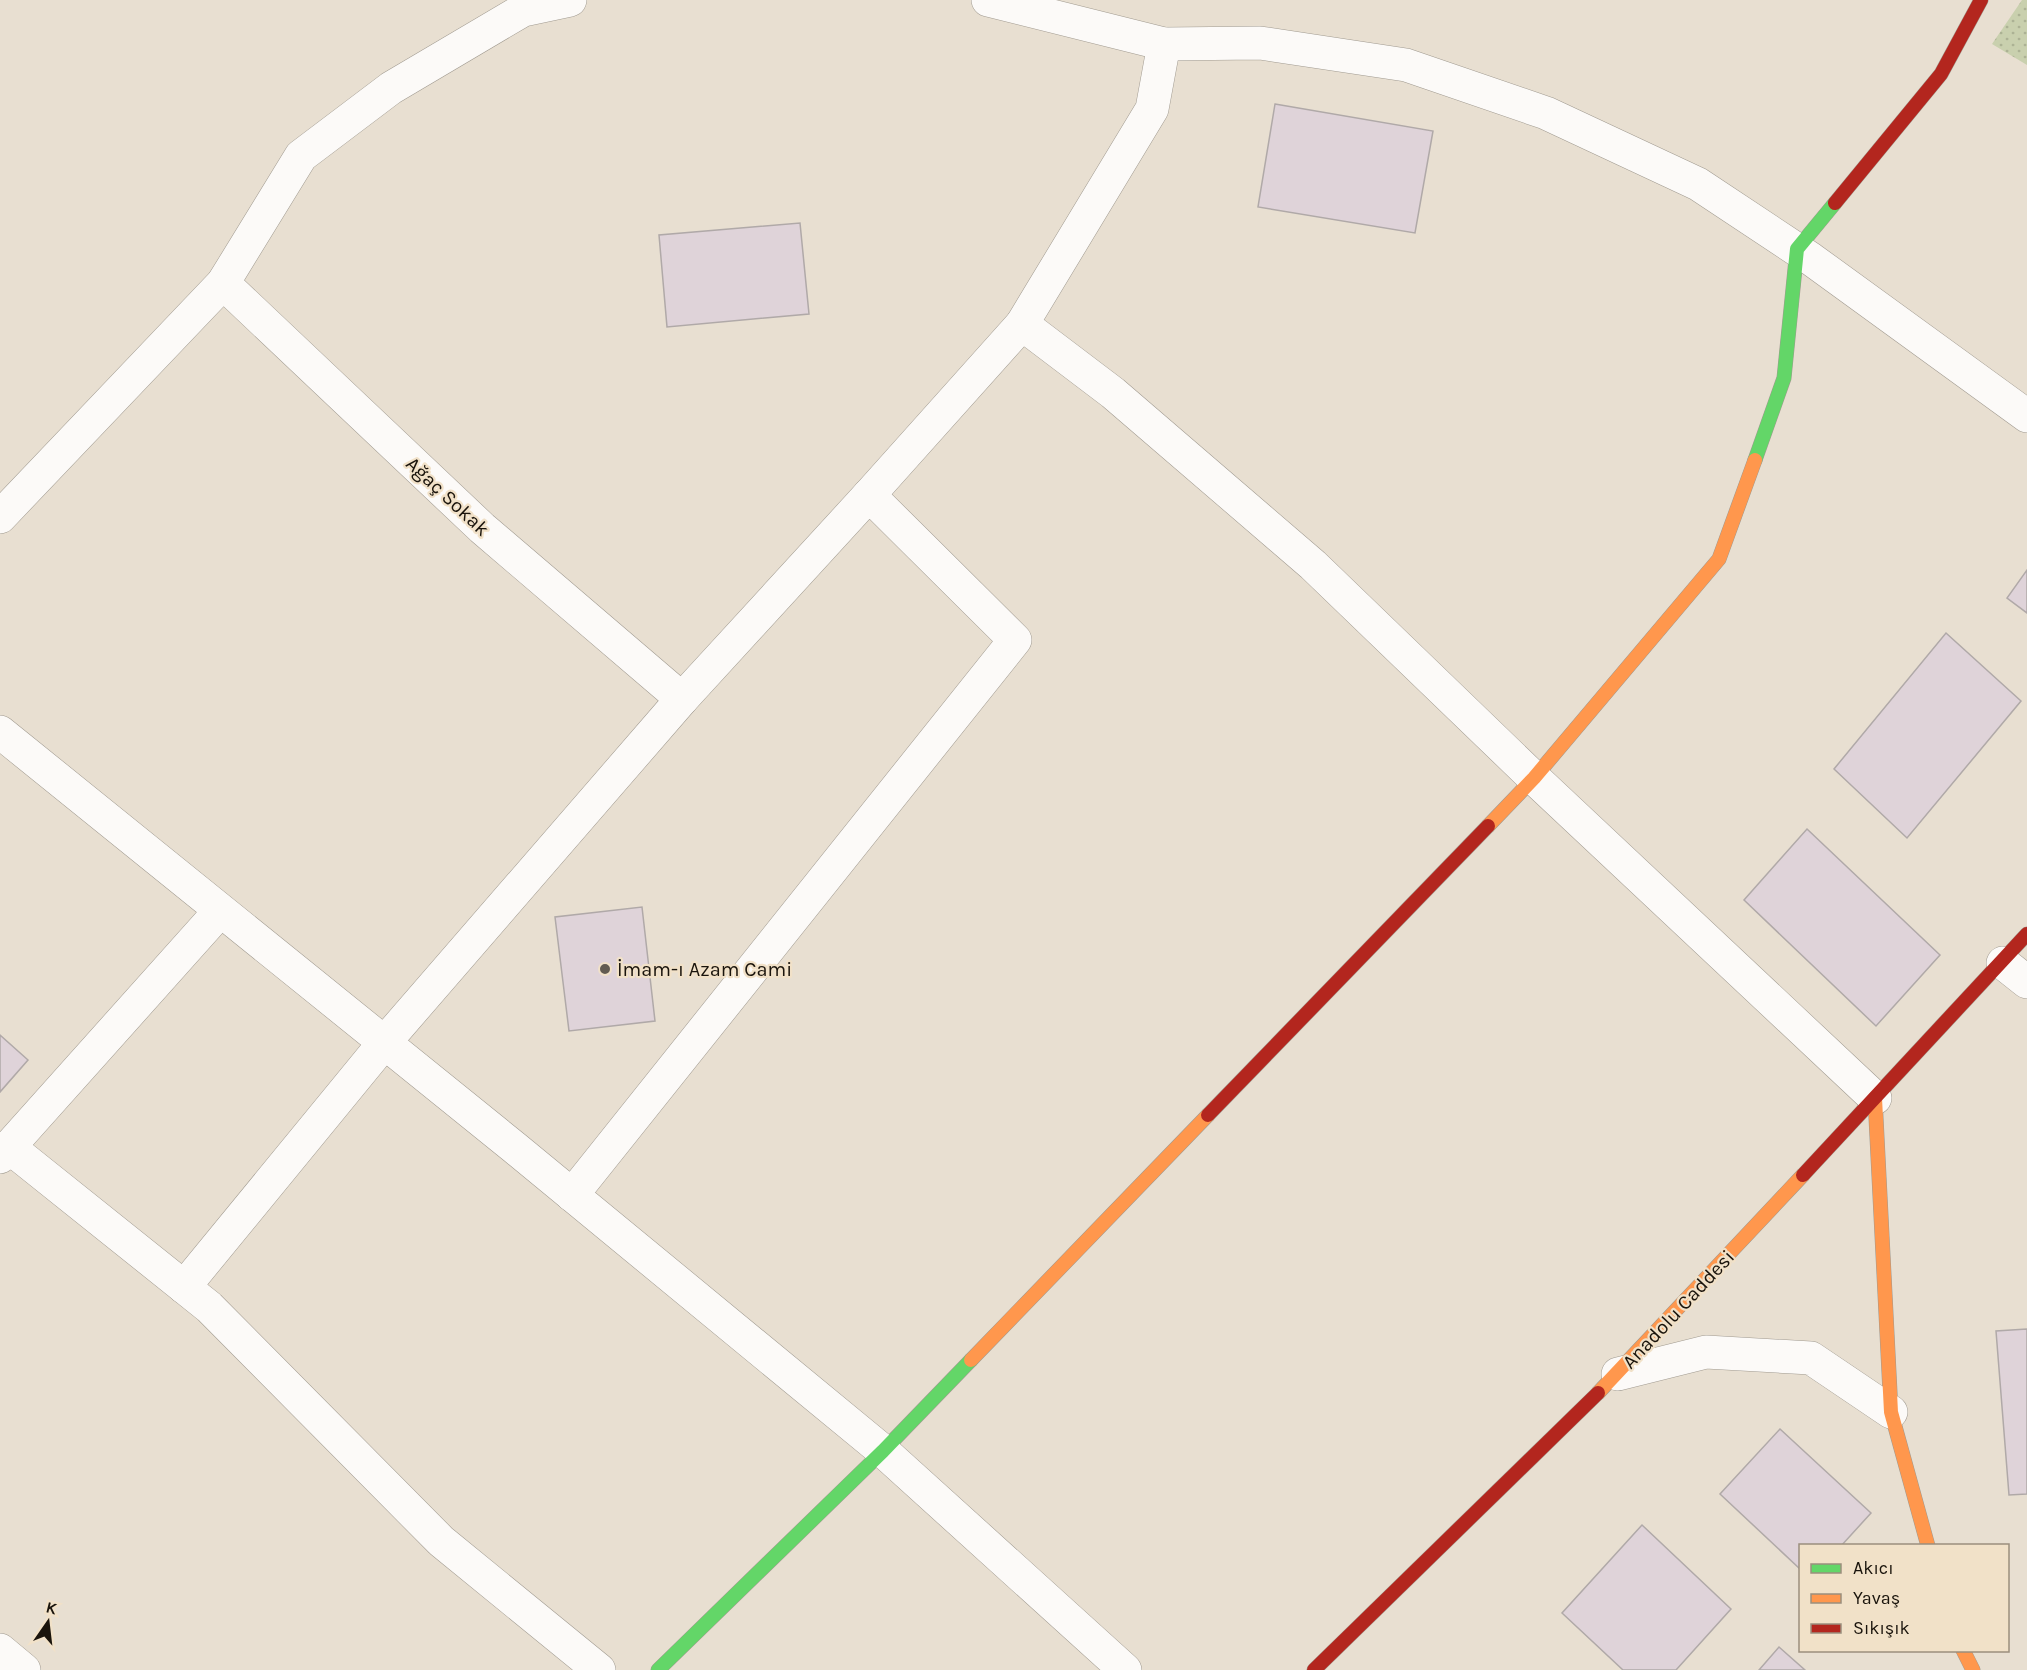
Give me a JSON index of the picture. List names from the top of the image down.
{
  "streets": {
    "street": ["Ağaç Sokak", "Anadolu Caddesi"]
  },
  "places": ["İmam-ı Azam Cami"],
  "legend": ["Akıcı", "Yavaş", "Sıkışık"],
  "north": "top"
}
